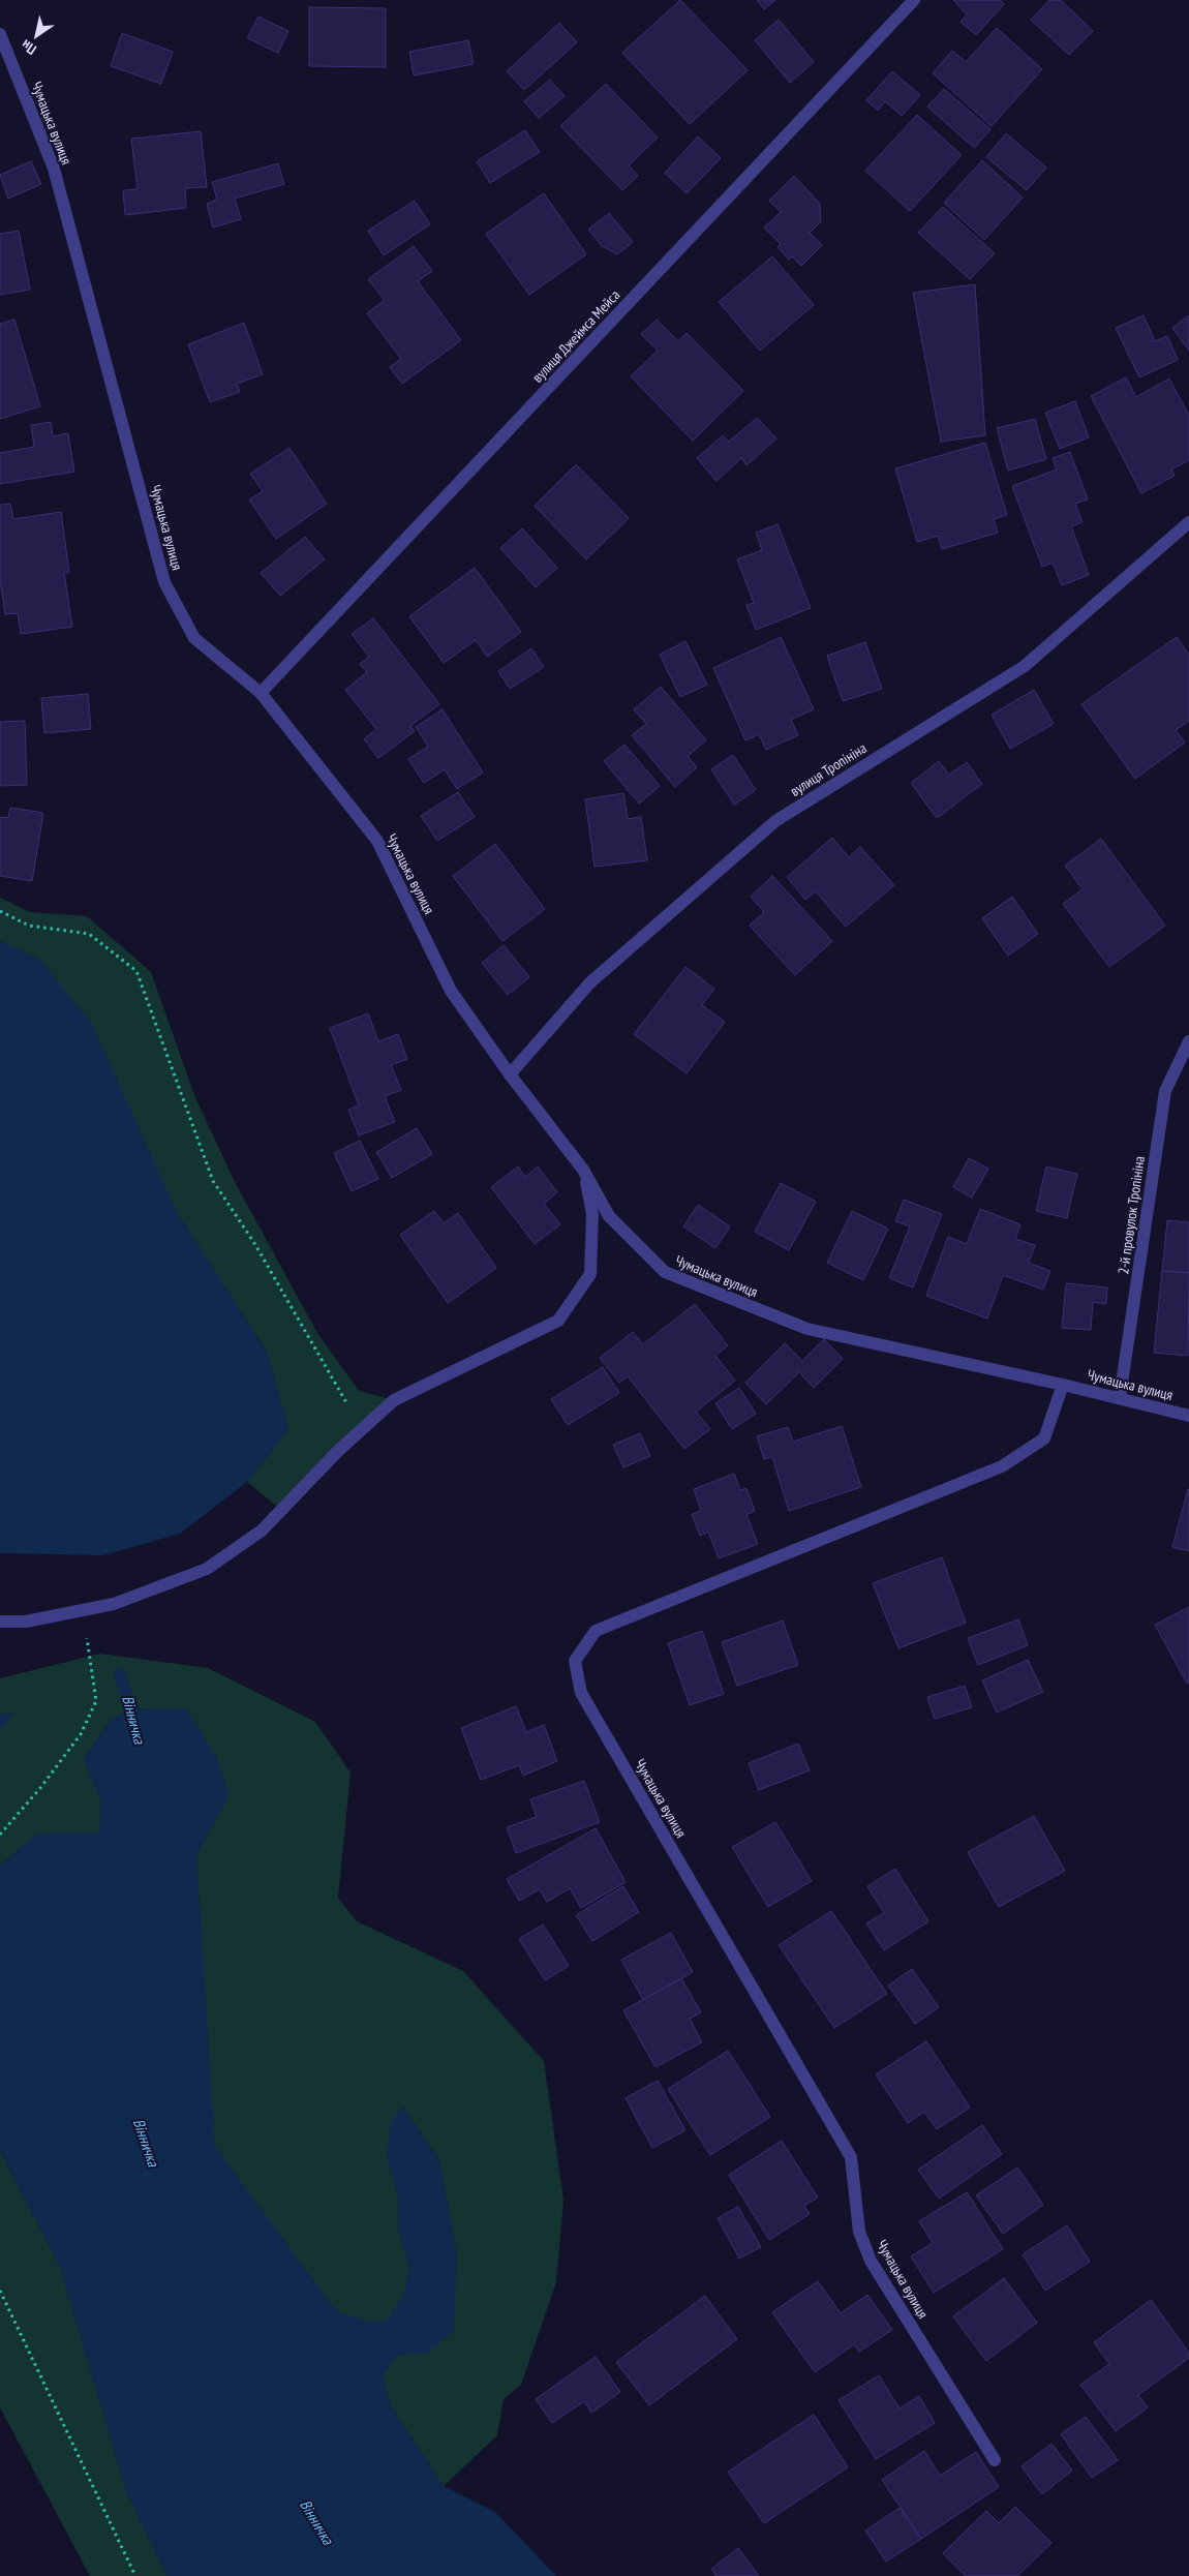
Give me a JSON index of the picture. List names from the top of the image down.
{
  "streets": {
    "street": [
      "Чумацька вулиця",
      "вулиця Джеймса Мейса",
      "вулиця Тропініна",
      "2-й провулок Тропініна"
    ]
  },
  "crossings": [
    ["Чумацька вулиця", "вулиця Джеймса Мейса"],
    ["Чумацька вулиця", "вулиця Тропініна"],
    ["Чумацька вулиця", "2-й провулок Тропініна"]
  ],
  "water": ["Вінничка"],
  "north": "bottom left"
}
